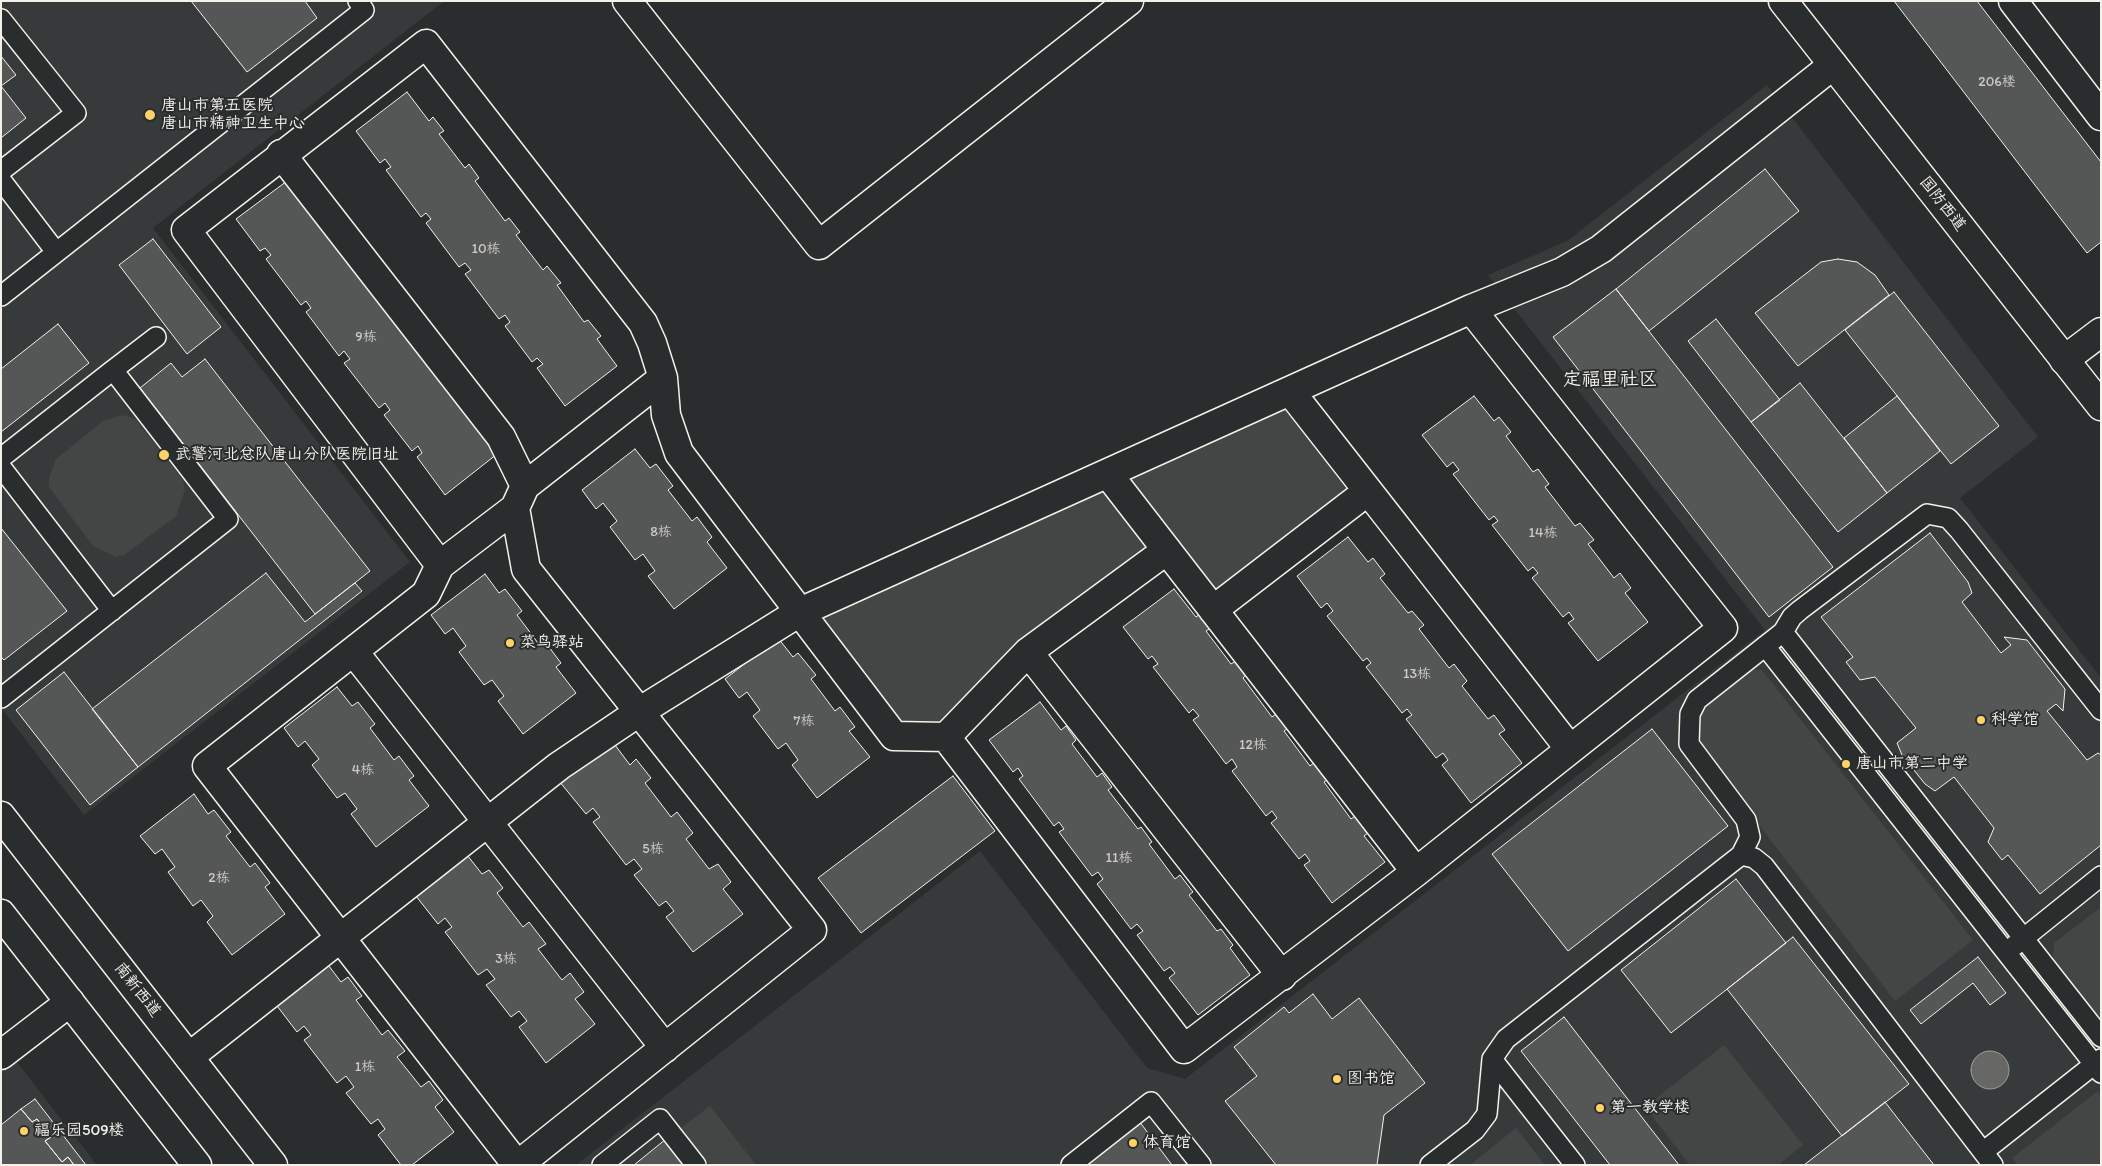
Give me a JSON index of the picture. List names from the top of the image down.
{
  "streets": {
    "street": ["国防西道", "南新西道"]
  },
  "districts": ["定福里社区"],
  "places": [
    "唐山市第五医院 唐山市精神卫生中心",
    "武警河北总队唐山分队医院旧址",
    "菜鸟驿站",
    "科学馆",
    "唐山市第二中学",
    "图书馆",
    "第一教学楼",
    "福乐园509楼",
    "体育馆"
  ],
  "house_numbers": [
    "206楼",
    "10栋",
    "9栋",
    "8栋",
    "14栋",
    "13栋",
    "7栋",
    "12栋",
    "4栋",
    "5栋",
    "11栋",
    "2栋",
    "3栋",
    "1栋"
  ]
}
